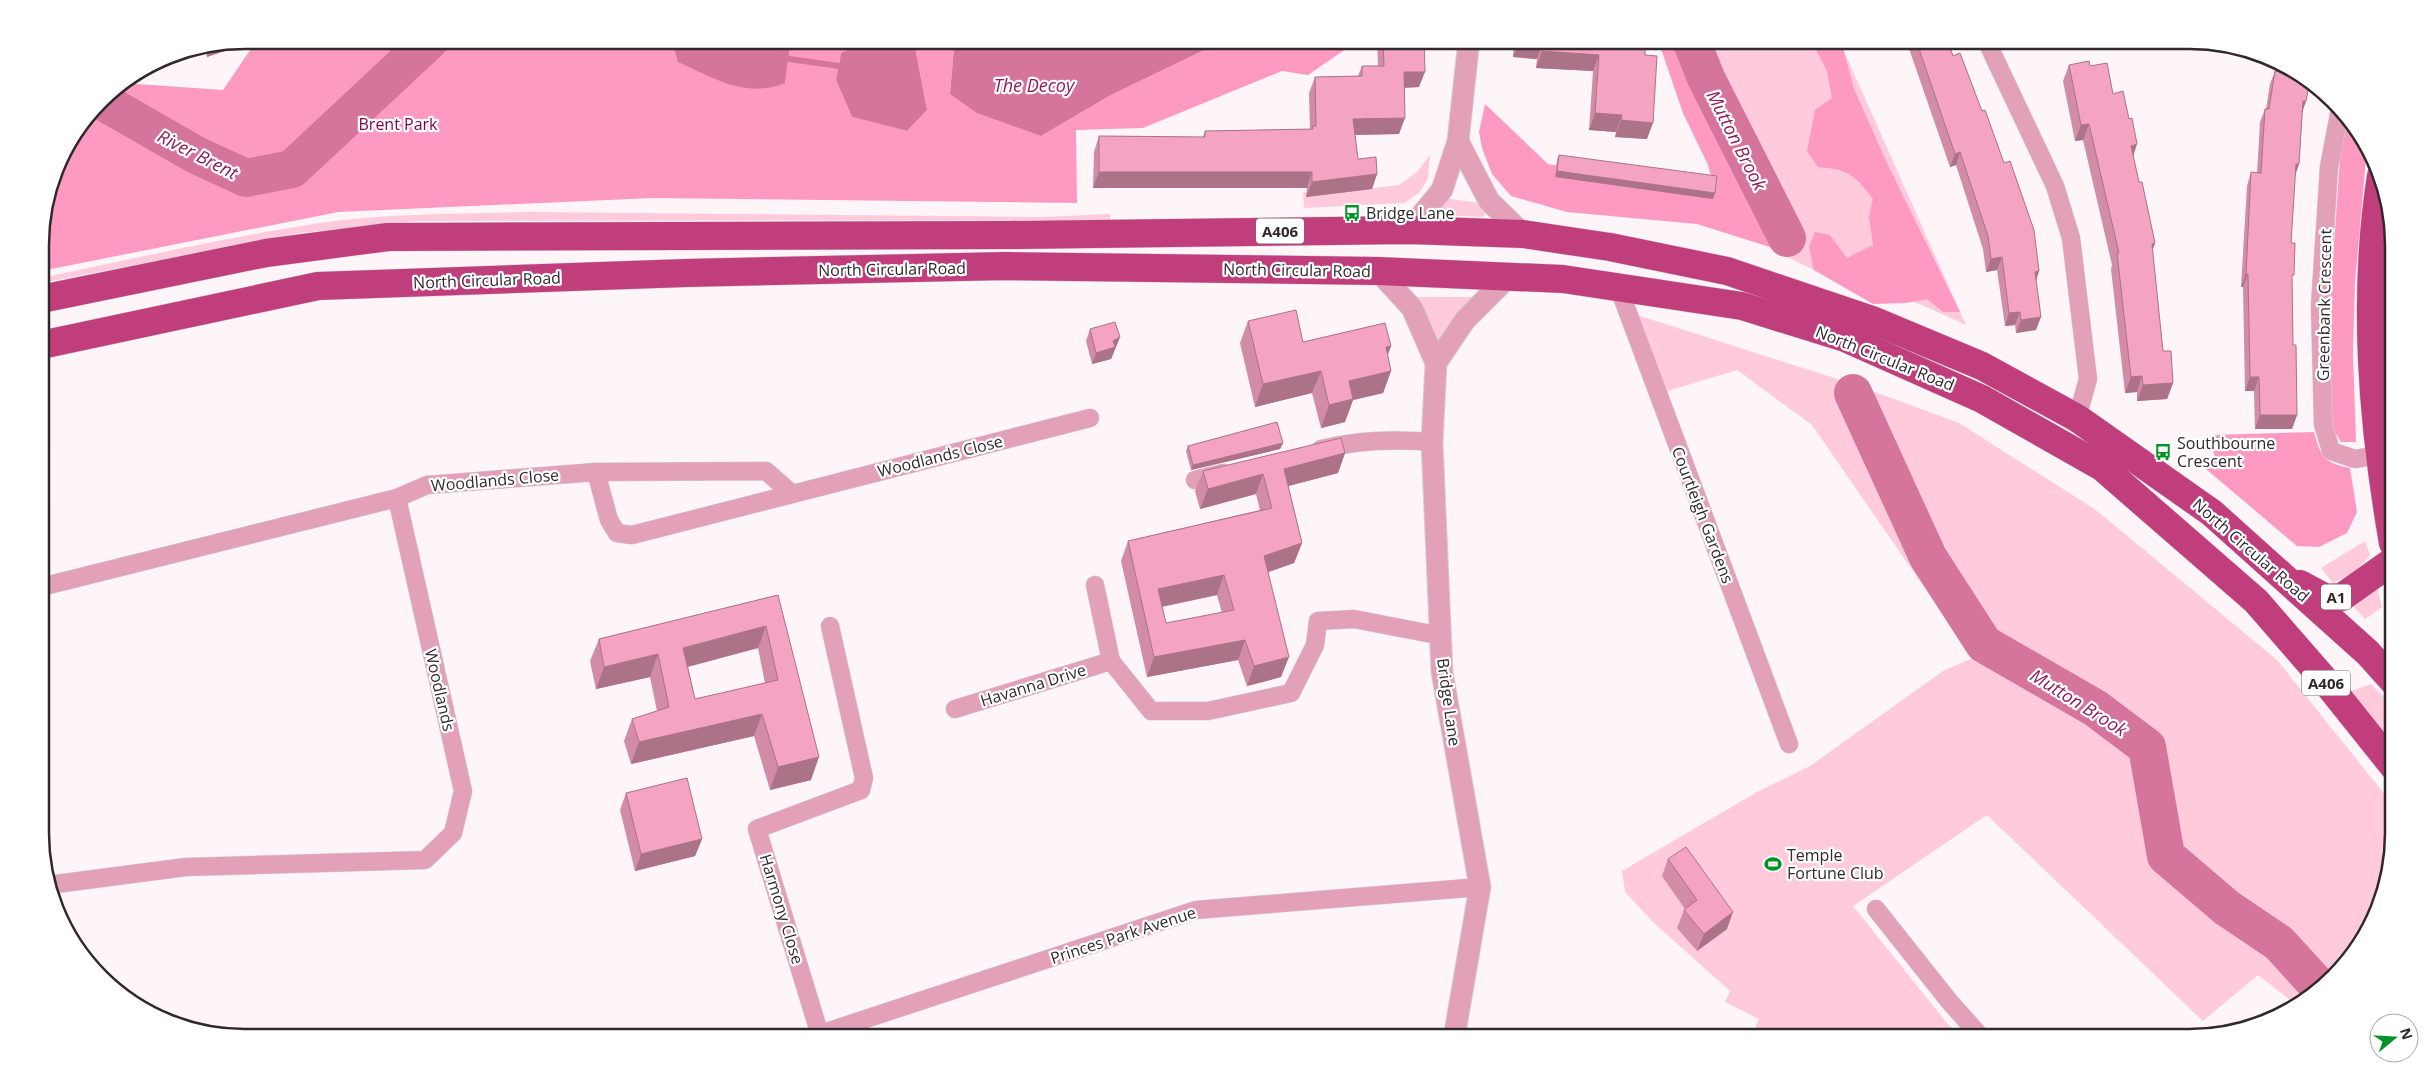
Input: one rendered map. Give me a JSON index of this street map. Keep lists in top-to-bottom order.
{
  "streets": {
    "highway": ["A406", "North Circular Road", "A1"],
    "street": [
      "Greenbank Crescent",
      "Woodlands Close",
      "Courtleigh Gardens",
      "Havanna Drive",
      "Woodlands",
      "Bridge Lane",
      "Harmony Close",
      "Princes Park Avenue"
    ]
  },
  "crossings": [
    ["North Circular Road", "Courtleigh Gardens"],
    ["North Circular Road", "A1"],
    ["North Circular Road", "Bridge Lane"],
    ["Woodlands Close", "Woodlands"],
    ["Bridge Lane", "Princes Park Avenue"]
  ],
  "water": ["The Decoy", "Mutton Brook", "River Brent"],
  "parks": ["Brent Park"],
  "places": {
    "bus stop": ["Bridge Lane", "Southbourne Crescent"],
    "sports": ["Temple Fortune Club"]
  },
  "north": "right"
}
